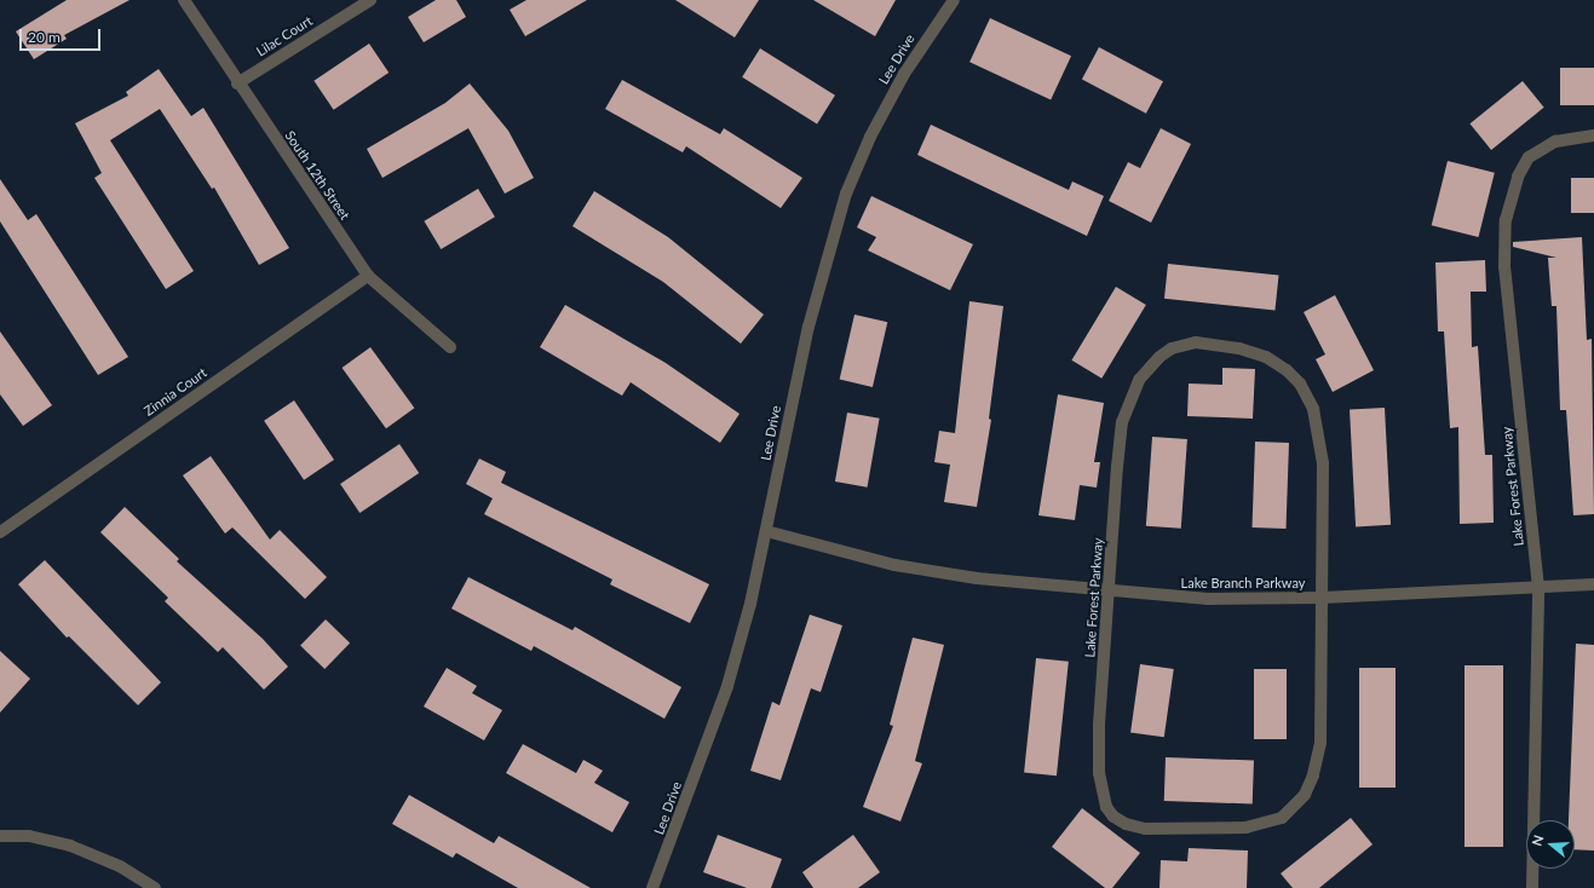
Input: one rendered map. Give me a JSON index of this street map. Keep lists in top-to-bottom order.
{
  "streets": {
    "street": [
      "Lilac Court",
      "Lee Drive",
      "South 12th Street",
      "Zinnia Court",
      "Lake Forest Parkway",
      "Lake Branch Parkway"
    ]
  },
  "crossings": [
    ["Lilac Court", "South 12th Street"],
    ["Lee Drive", "Lake Branch Parkway"],
    ["South 12th Street", "Zinnia Court"],
    ["Lake Forest Parkway", "Lake Branch Parkway"]
  ],
  "scale_bar": "20 m",
  "north": "left"
}
